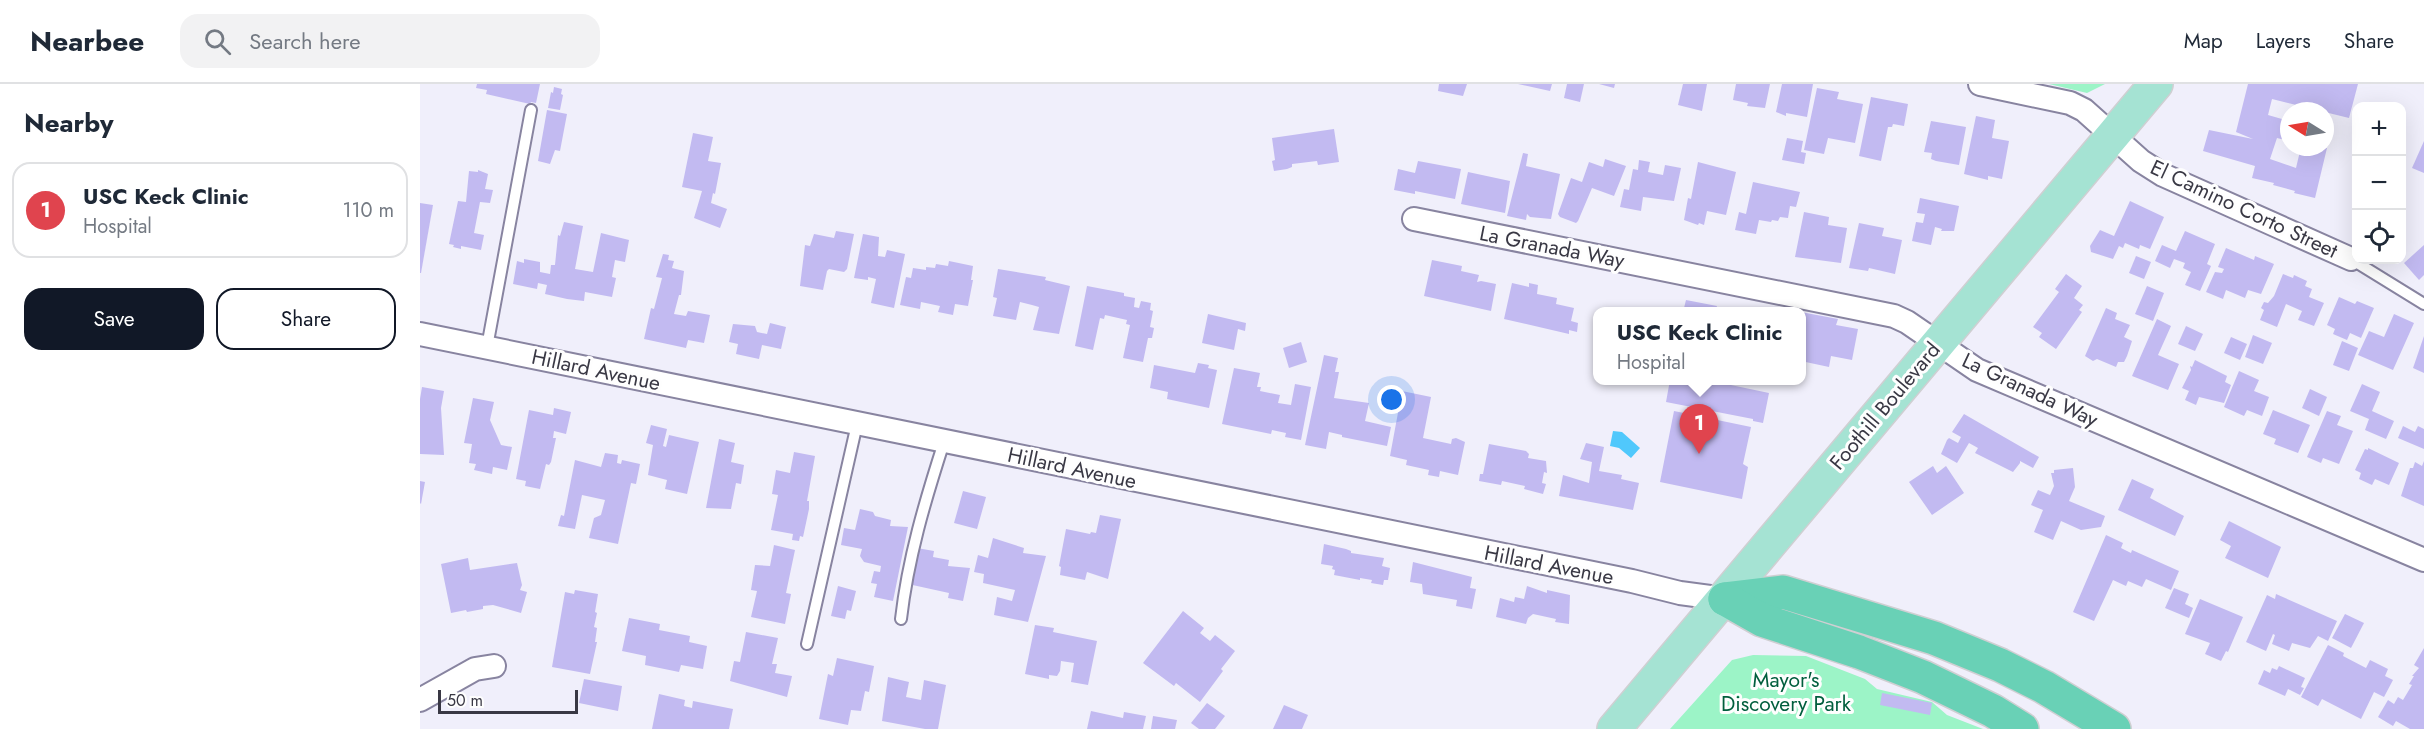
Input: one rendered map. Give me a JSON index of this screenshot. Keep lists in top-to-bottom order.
{
  "streets": {
    "highway": ["Hillard Avenue"],
    "main road": ["Foothill Boulevard"],
    "street": ["El Camino Corto Street", "La Granada Way"]
  },
  "crossings": [
    ["El Camino Corto Street", "Foothill Boulevard"],
    ["La Granada Way", "Foothill Boulevard"],
    ["Hillard Avenue", "Foothill Boulevard"]
  ],
  "parks": ["Mayor's Discovery Park"],
  "scale_bar": "50 m",
  "north": "left",
  "page": {
    "header": "Nearbee",
    "search": "Search here",
    "nav": ["Map", "Layers", "Share"],
    "heading": "Nearby",
    "map_buttons": ["+", "−"],
    "list": [
      {
        "mark": "1",
        "name": "USC Keck Clinic",
        "note": "Hospital",
        "value": "110 m"
      }
    ],
    "buttons": ["Save", "Share"],
    "popup": ["USC Keck Clinic", "Hospital"],
    "pins": "1",
    "scale": "50 m"
  }
}
